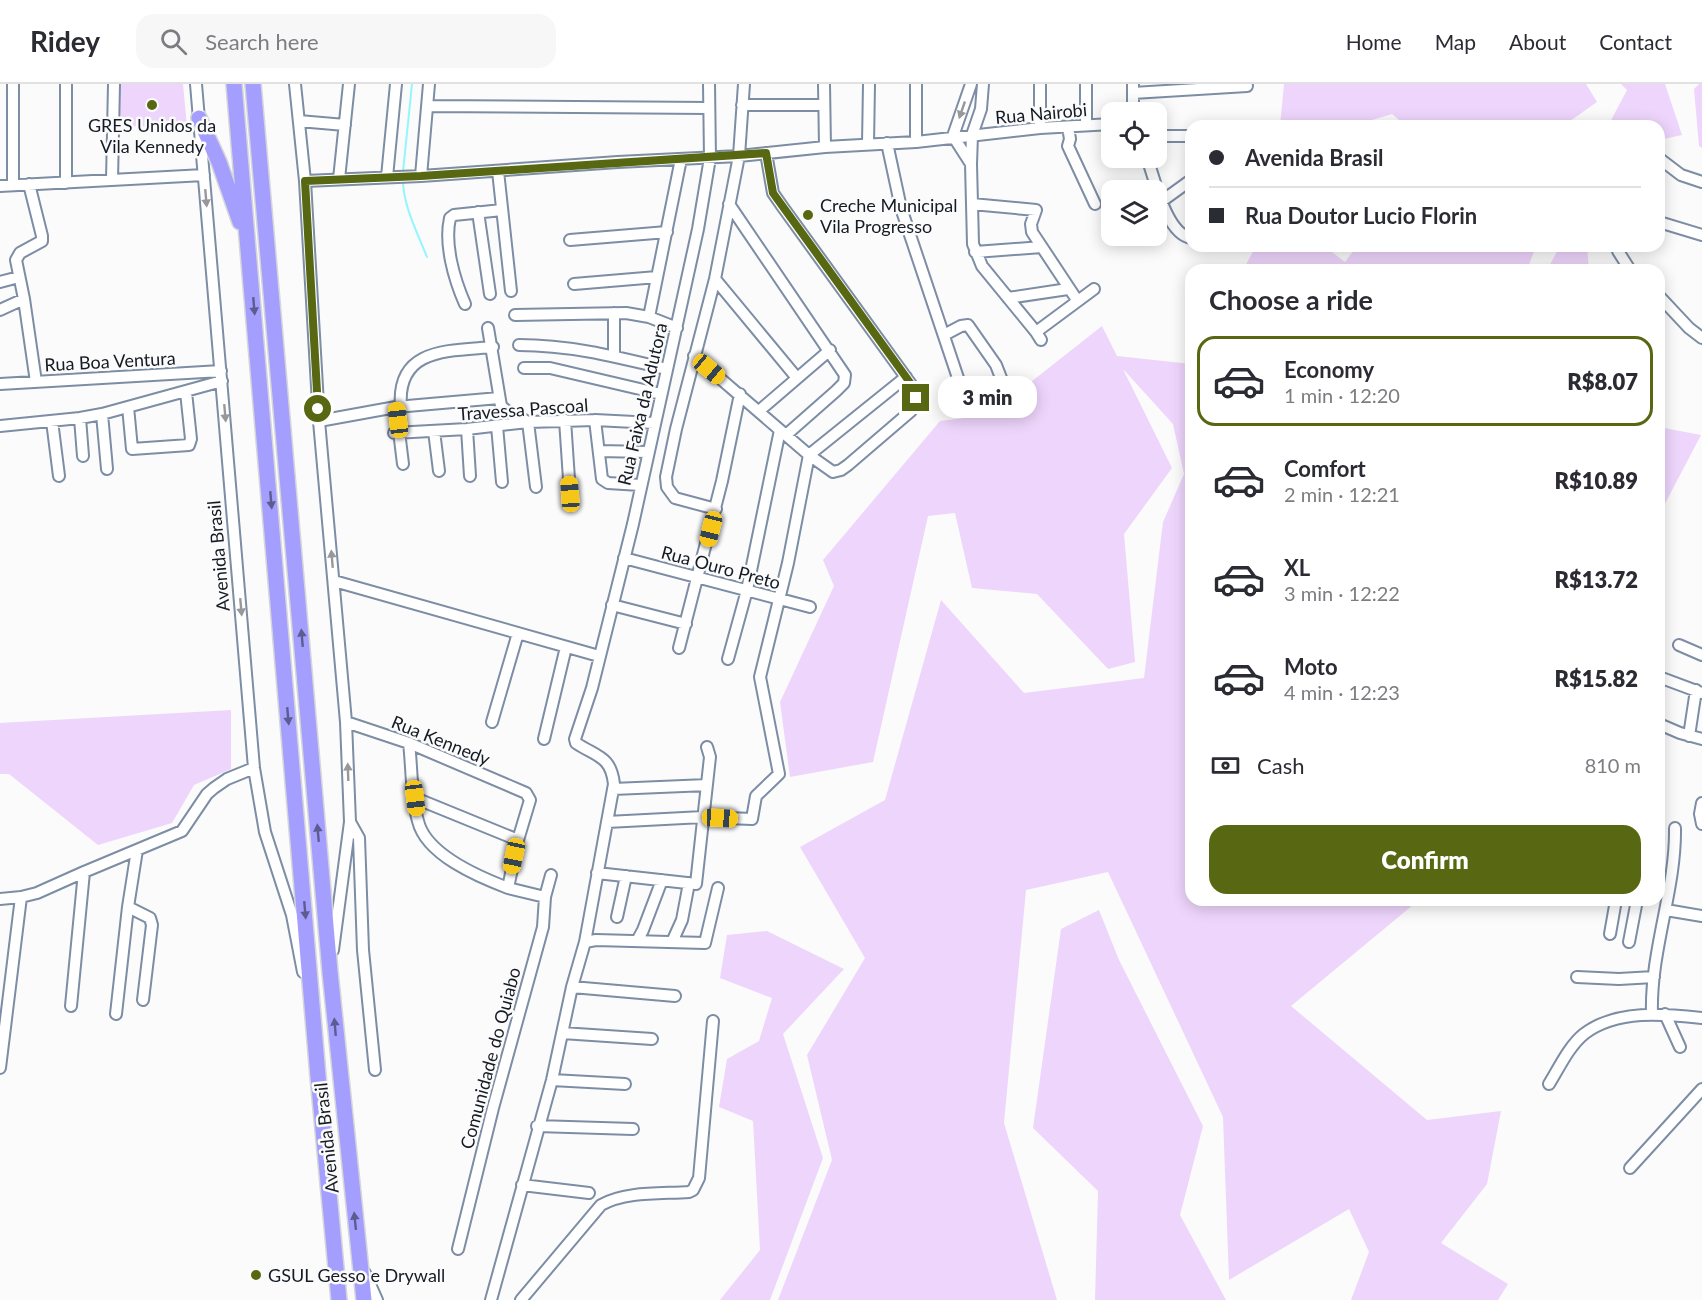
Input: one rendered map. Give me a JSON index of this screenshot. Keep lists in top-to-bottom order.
{
  "streets": {
    "highway": ["Avenida Brasil"],
    "street": [
      "Rua Nairobi",
      "Rua Boa Ventura",
      "Rua Faixa da Adutora",
      "Travessa Pascoal",
      "Rua Ouro Preto",
      "Rua Kennedy",
      "Comunidade do Quiabo"
    ]
  },
  "crossings": [
    ["Rua Nairobi", "Rua Faixa da Adutora"],
    ["Rua Nairobi", "Avenida Brasil"],
    ["Rua Boa Ventura", "Avenida Brasil"],
    ["Rua Faixa da Adutora", "Travessa Pascoal"],
    ["Rua Faixa da Adutora", "Rua Ouro Preto"],
    ["Avenida Brasil", "Rua Kennedy"]
  ],
  "places": ["GRES Unidos da Vila Kennedy", "Creche Municipal Vila Progresso", "GSUL Gesso e Drywall"],
  "page": {
    "header": "Ridey",
    "search": "Search here",
    "nav": [
      "Home",
      "Map",
      "About",
      "Contact"
    ],
    "banner": ["Avenida Brasil", "Rua Doutor Lucio Florin"],
    "heading": "Choose a ride",
    "list": [
      {
        "name": "Economy",
        "note": "1 min · 12:20",
        "value": "R$8.07"
      },
      {
        "name": "Comfort",
        "note": "2 min · 12:21",
        "value": "R$10.89"
      },
      {
        "name": "XL",
        "note": "3 min · 12:22",
        "value": "R$13.72"
      },
      {
        "name": "Moto",
        "note": "4 min · 12:23",
        "value": "R$15.82"
      }
    ],
    "bubble": "3 min",
    "pay": ["Cash", "810 m"],
    "buttons": "Confirm"
  }
}
